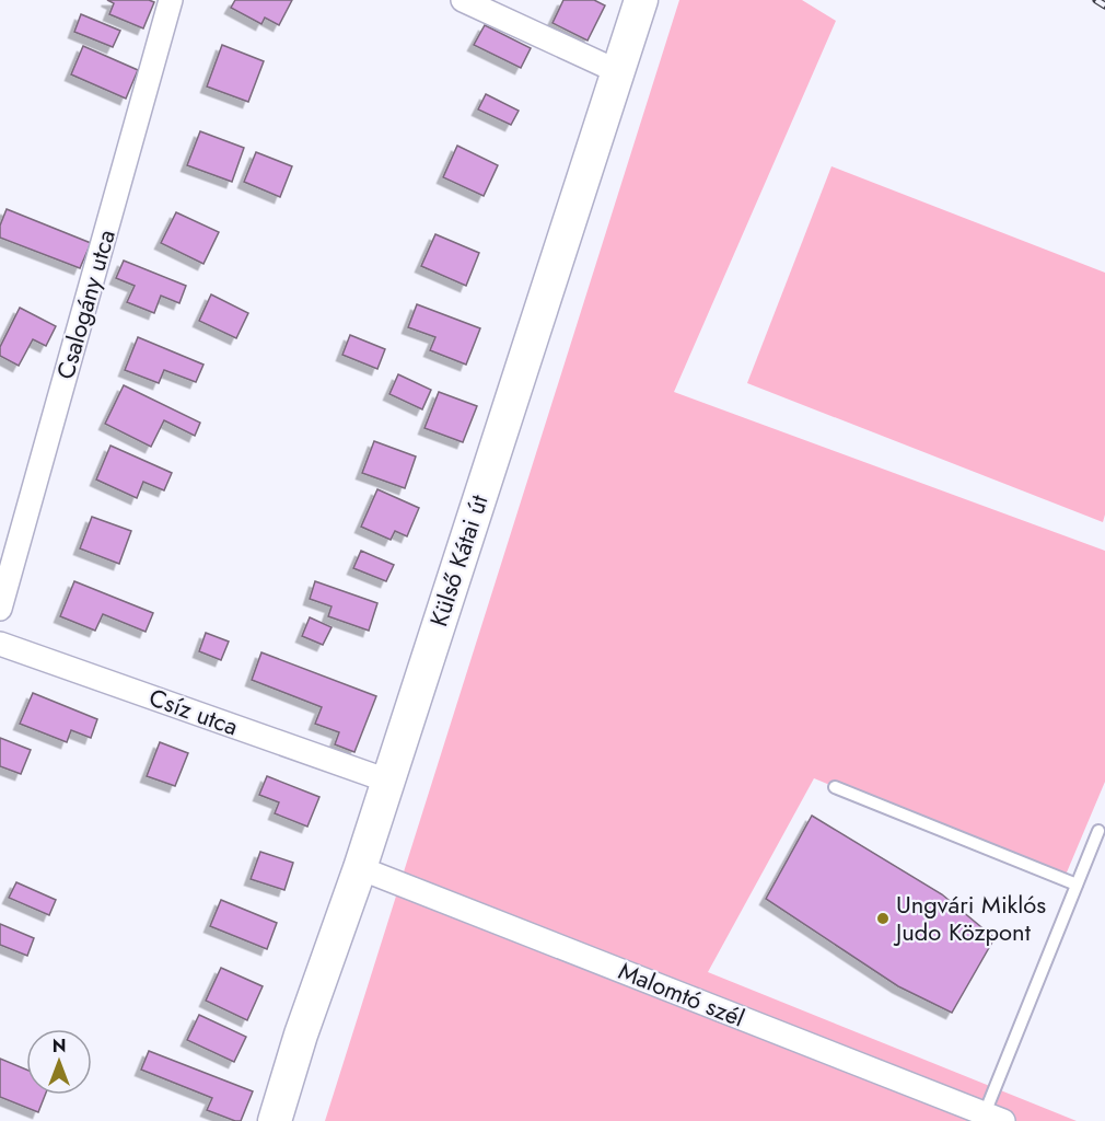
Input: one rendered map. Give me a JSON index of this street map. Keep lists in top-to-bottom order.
{
  "streets": {
    "main road": ["Külső Kátai út"],
    "street": ["Csalogány utca", "Csíz utca", "Malomtó szél"]
  },
  "crossings": [
    ["Külső Kátai út", "Csíz utca"],
    ["Külső Kátai út", "Malomtó szél"]
  ],
  "places": ["Ungvári Miklós Judo Központ"],
  "north": "top"
}
